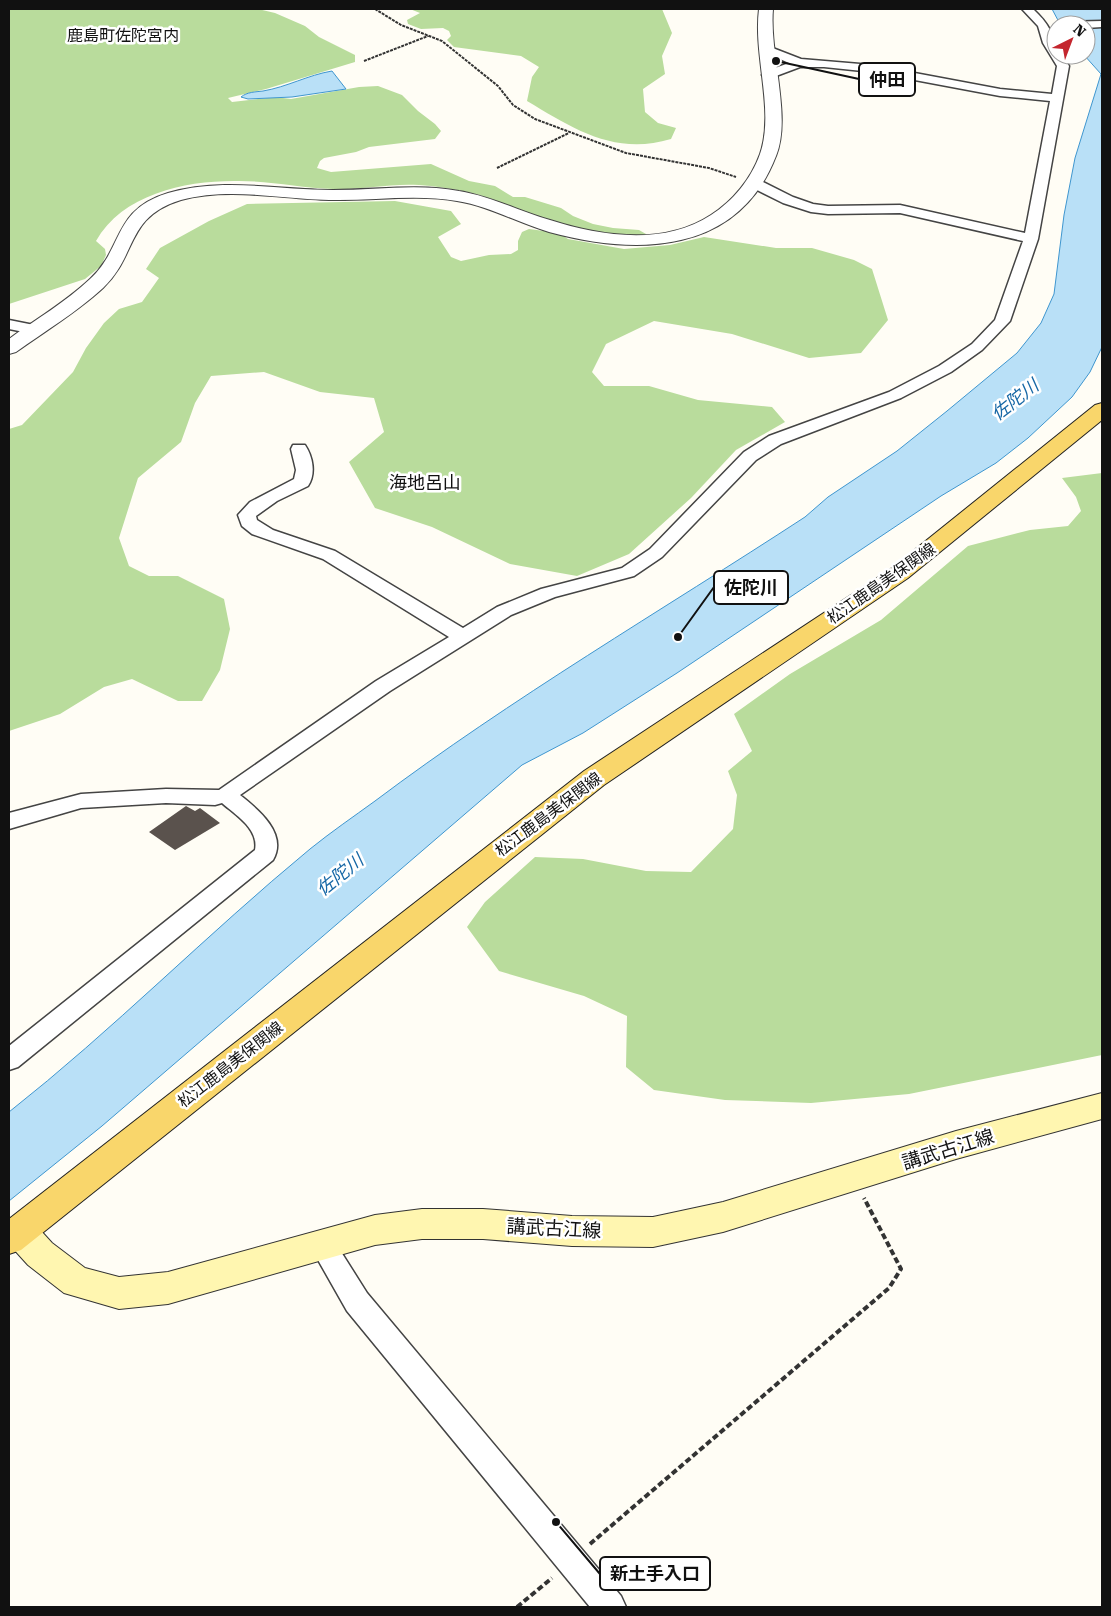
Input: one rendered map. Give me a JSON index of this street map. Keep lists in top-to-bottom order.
{
  "streets": {
    "main road": ["松江鹿島美保関線", "講武古江線"]
  },
  "crossings": [
    ["松江鹿島美保関線", "講武古江線"]
  ],
  "districts": ["鹿島町佐陀宮内", "海地呂山"],
  "water": ["佐陀川"],
  "places": ["仲田", "佐陀川", "新土手入口"],
  "north": "top right"
}
